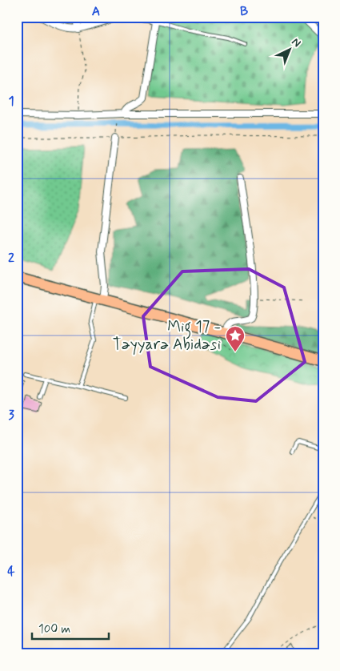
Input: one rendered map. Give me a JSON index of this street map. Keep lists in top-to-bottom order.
{
  "places": {
    "place": ["Mig 17 - Təyyarə Abidəsi"]
  },
  "scale_bar": "100 m",
  "north": "top right",
  "grid": {
    "columns": ["A", "B"],
    "rows": [
      "1",
      "2",
      "3",
      "4"
    ]
  }
}
